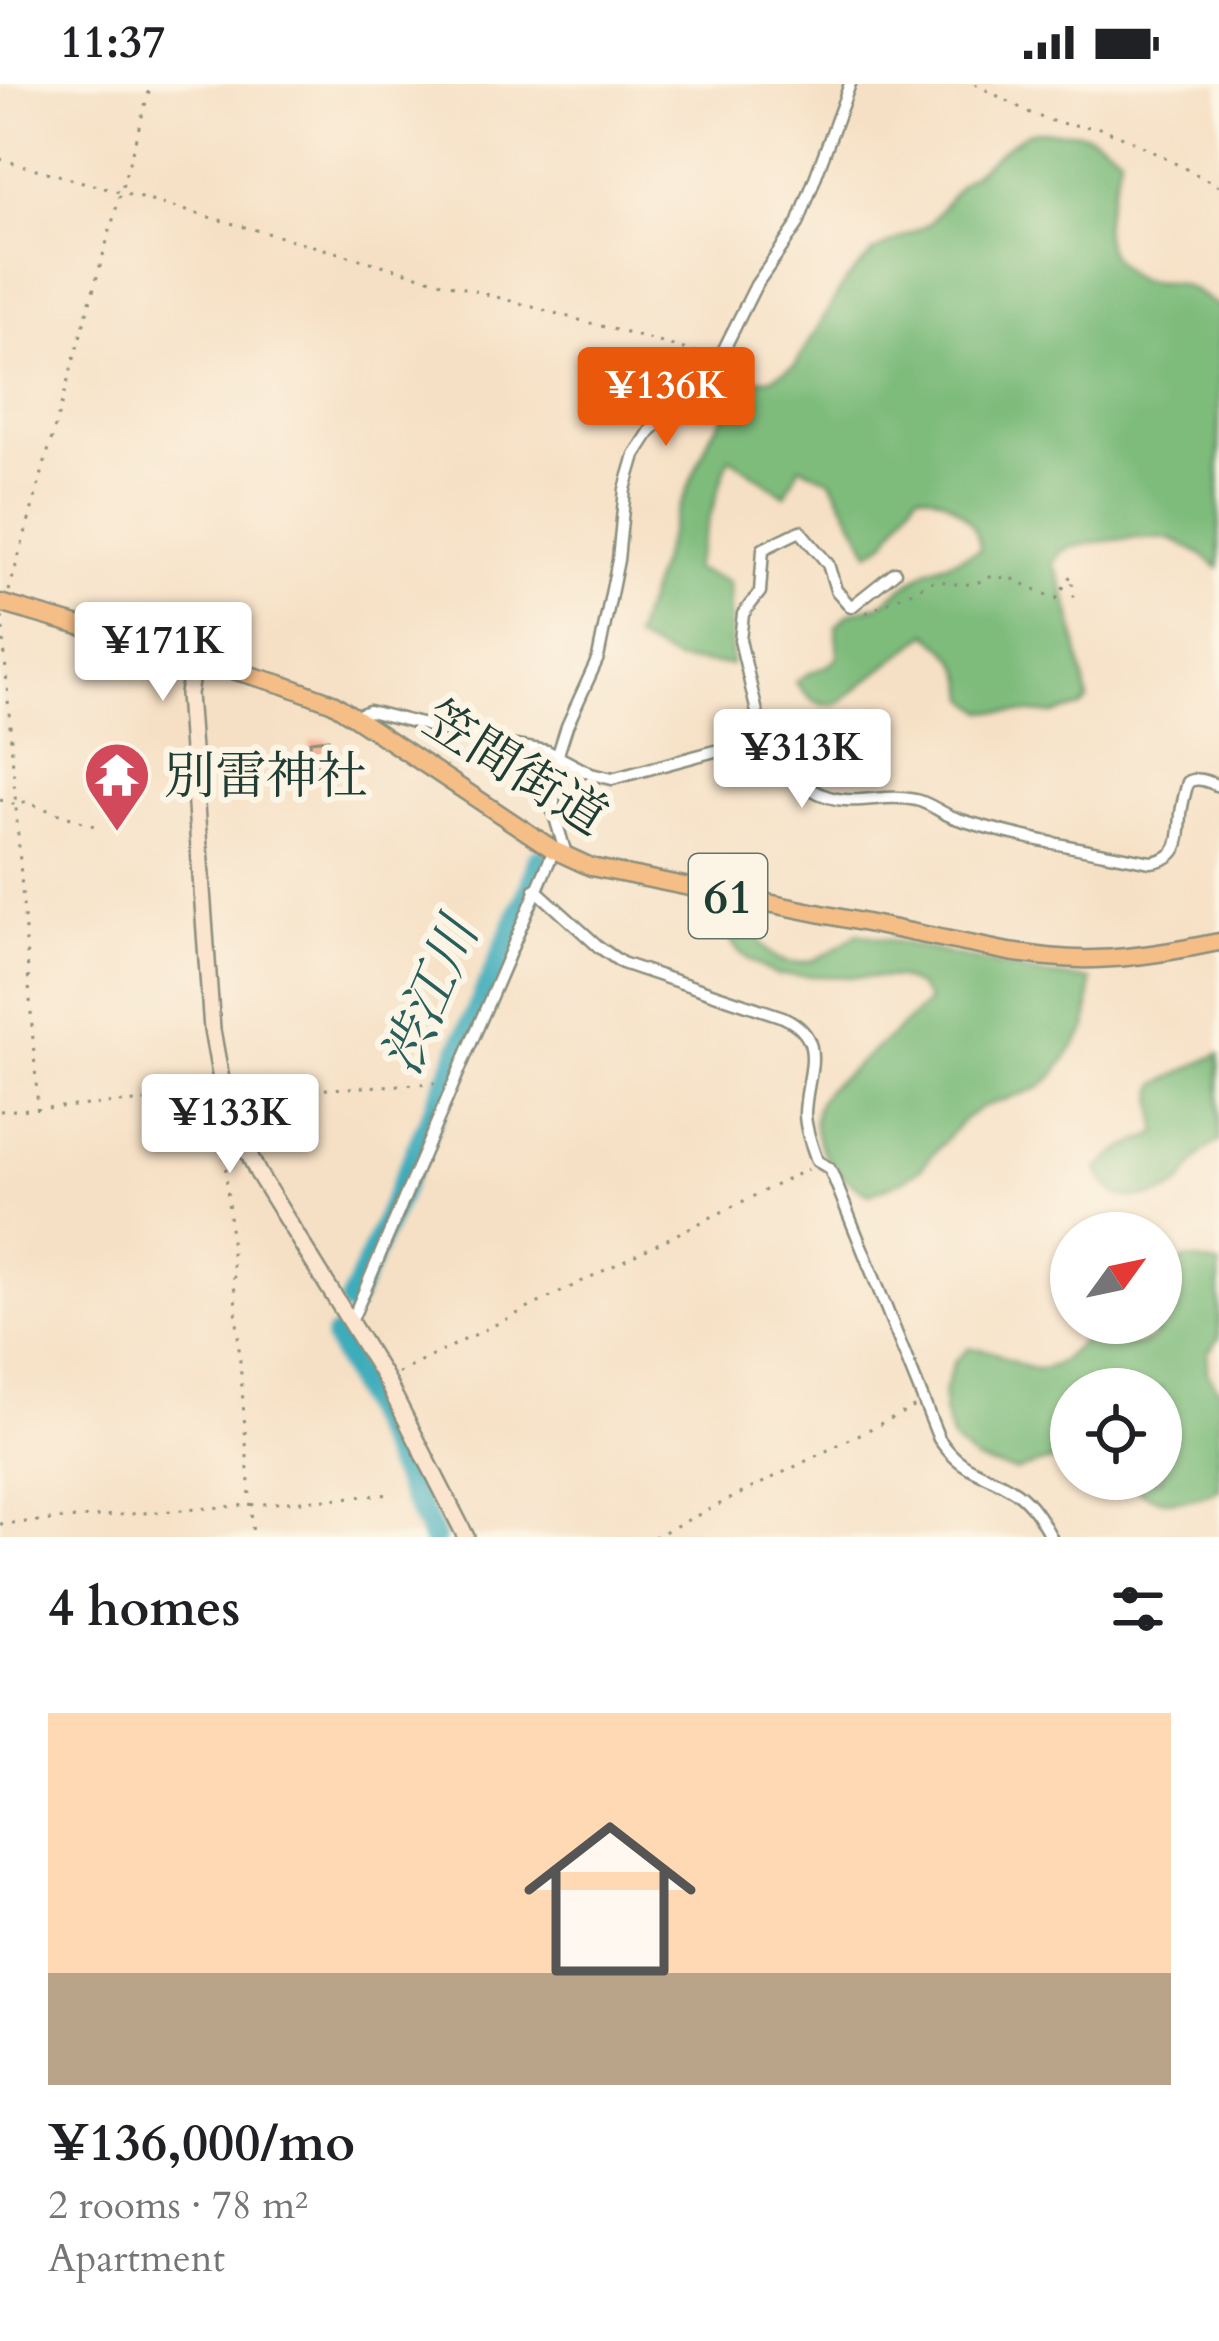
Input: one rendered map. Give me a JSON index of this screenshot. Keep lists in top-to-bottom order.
{
  "streets": {
    "main road": ["笠間街道", "61"]
  },
  "water": ["渋江川"],
  "places": {
    "temple": ["別雷神社"]
  },
  "north": "top right",
  "page": {
    "status": "11:37",
    "price": [
      "¥136K",
      "¥171K",
      "¥313K",
      "¥133K"
    ],
    "heading": "4 homes",
    "list": [
      {
        "name": "¥136,000/mo",
        "note": "2 rooms · 78 m² · Apartment"
      }
    ]
  }
}
